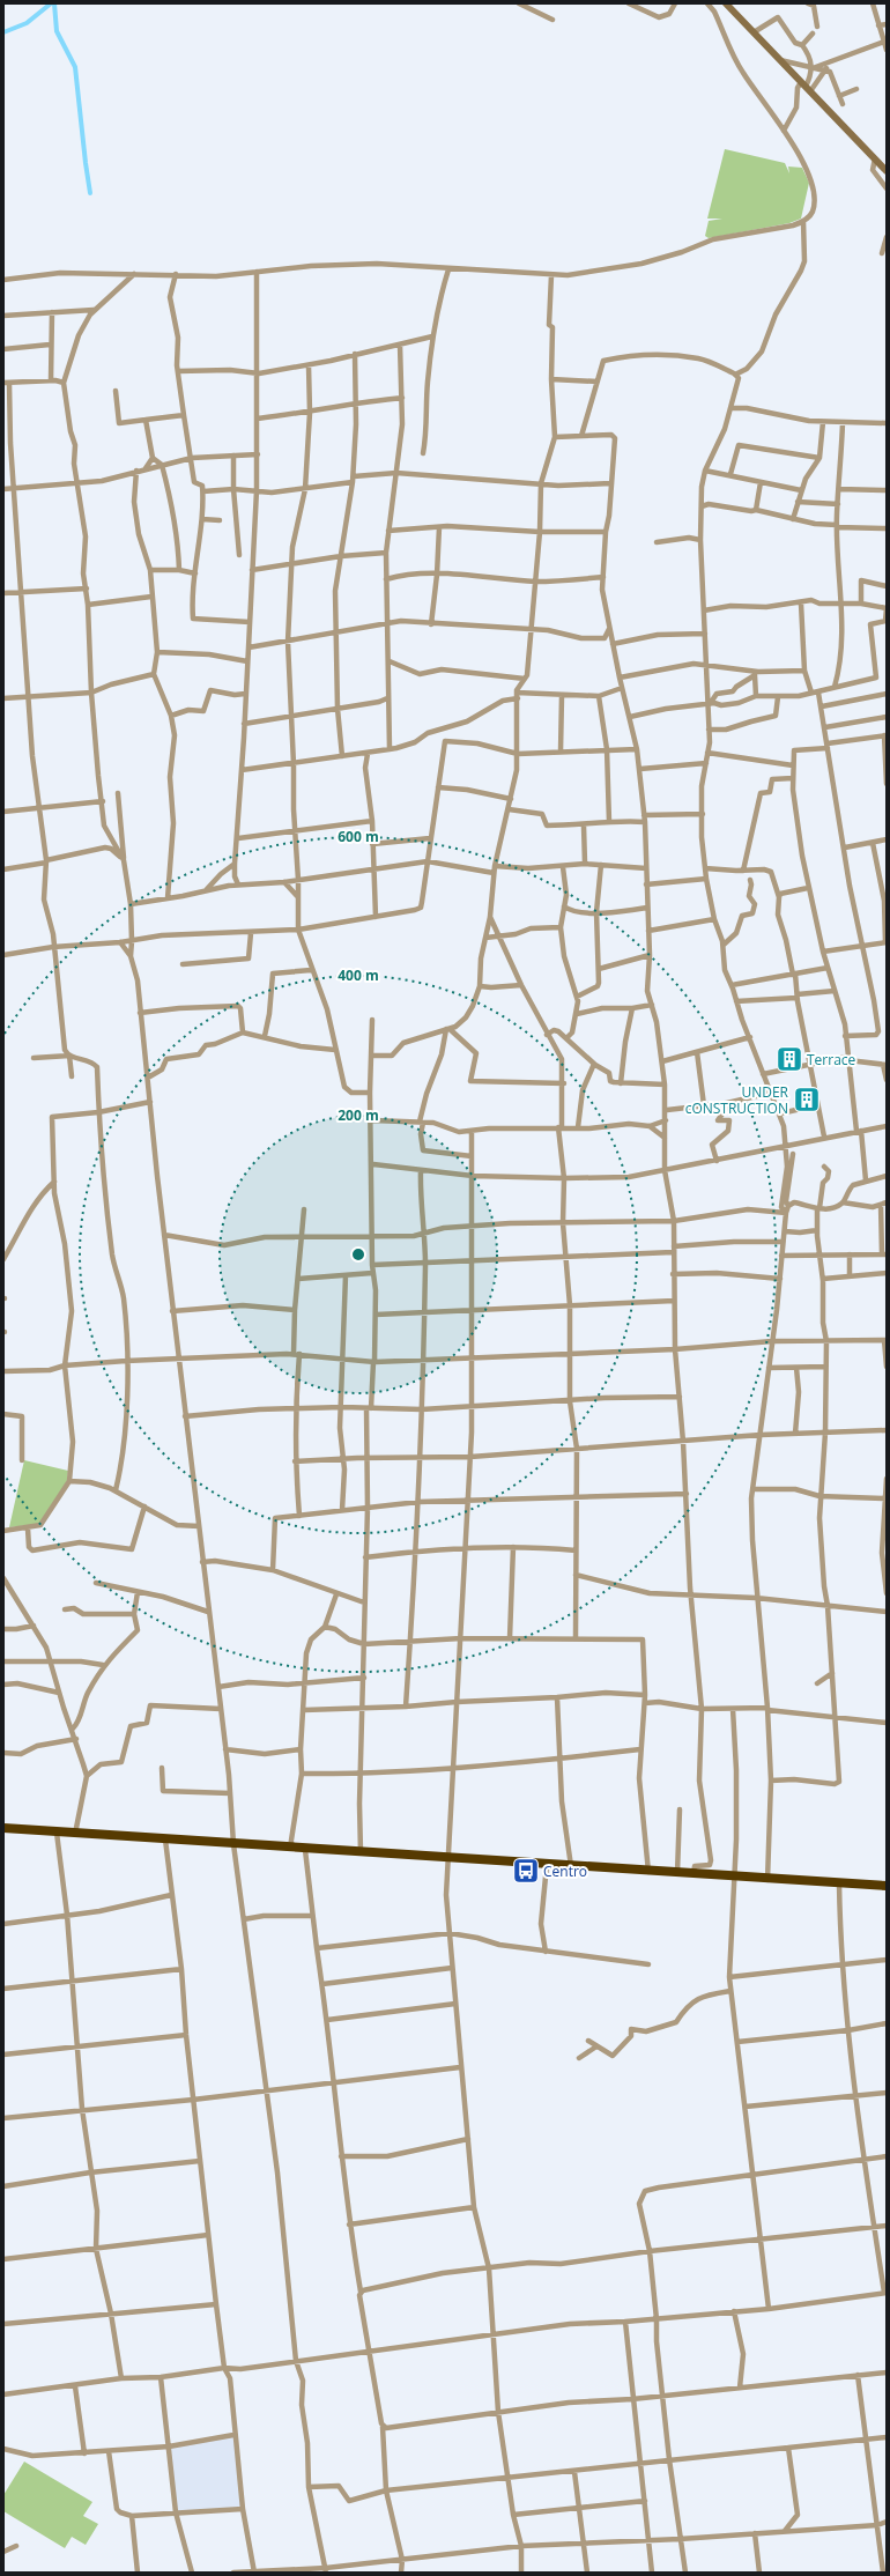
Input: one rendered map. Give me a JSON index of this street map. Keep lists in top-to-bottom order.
{
  "places": {
    "building": ["Terrace", "UNDER cONSTRUCTION"],
    "bus stop": ["Centro"]
  },
  "rings": ["600 m", "400 m", "200 m"]
}
